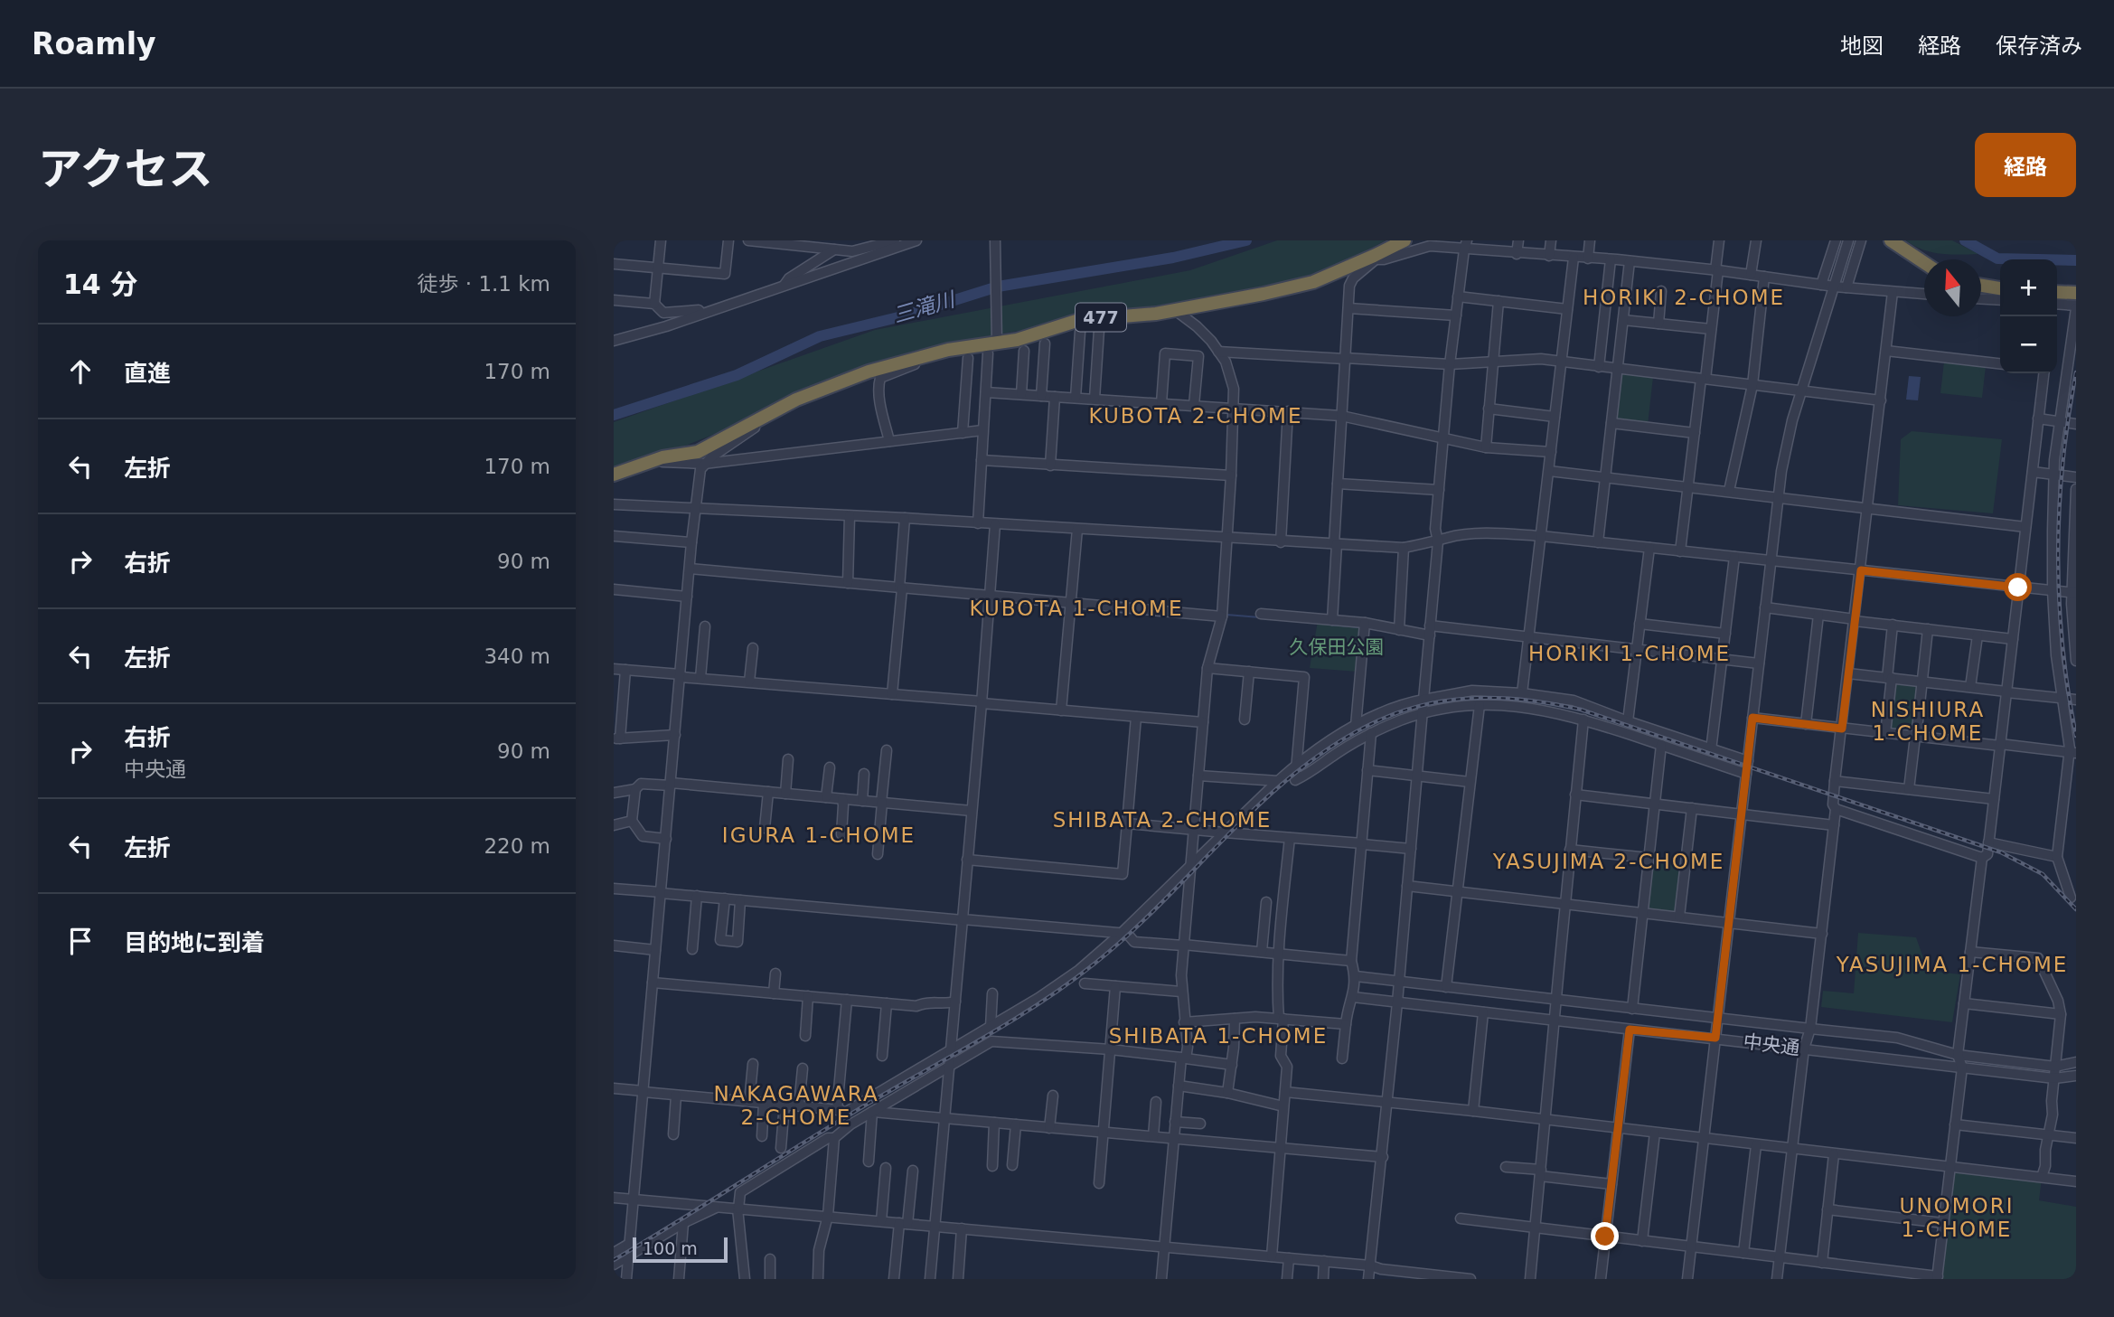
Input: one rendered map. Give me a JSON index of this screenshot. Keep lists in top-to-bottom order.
{
  "streets": {
    "highway": ["477"],
    "street": ["中央通"]
  },
  "districts": [
    "HORIKI 2-CHOME",
    "KUBOTA 2-CHOME",
    "KUBOTA 1-CHOME",
    "HORIKI 1-CHOME",
    "NISHIURA 1-CHOME",
    "SHIBATA 2-CHOME",
    "IGURA 1-CHOME",
    "YASUJIMA 2-CHOME",
    "YASUJIMA 1-CHOME",
    "SHIBATA 1-CHOME",
    "NAKAGAWARA 2-CHOME",
    "UNOMORI 1-CHOME"
  ],
  "water": ["三滝川"],
  "parks": ["久保田公園"],
  "scale_bar": "100 m",
  "north": "top",
  "page": {
    "header": "Roamly",
    "nav": ["地図", "経路", "保存済み"],
    "title": "アクセス",
    "buttons": "経路",
    "heading": ["14 分", "徒歩 · 1.1 km"],
    "map_buttons": ["+", "−"],
    "list": [
      ["直進", "170 m"],
      ["左折", "170 m"],
      ["右折", "90 m"],
      ["左折", "340 m"],
      ["右折", "中央通", "90 m"],
      ["左折", "220 m"],
      "目的地に到着"
    ],
    "scale": "100 m"
  }
}
